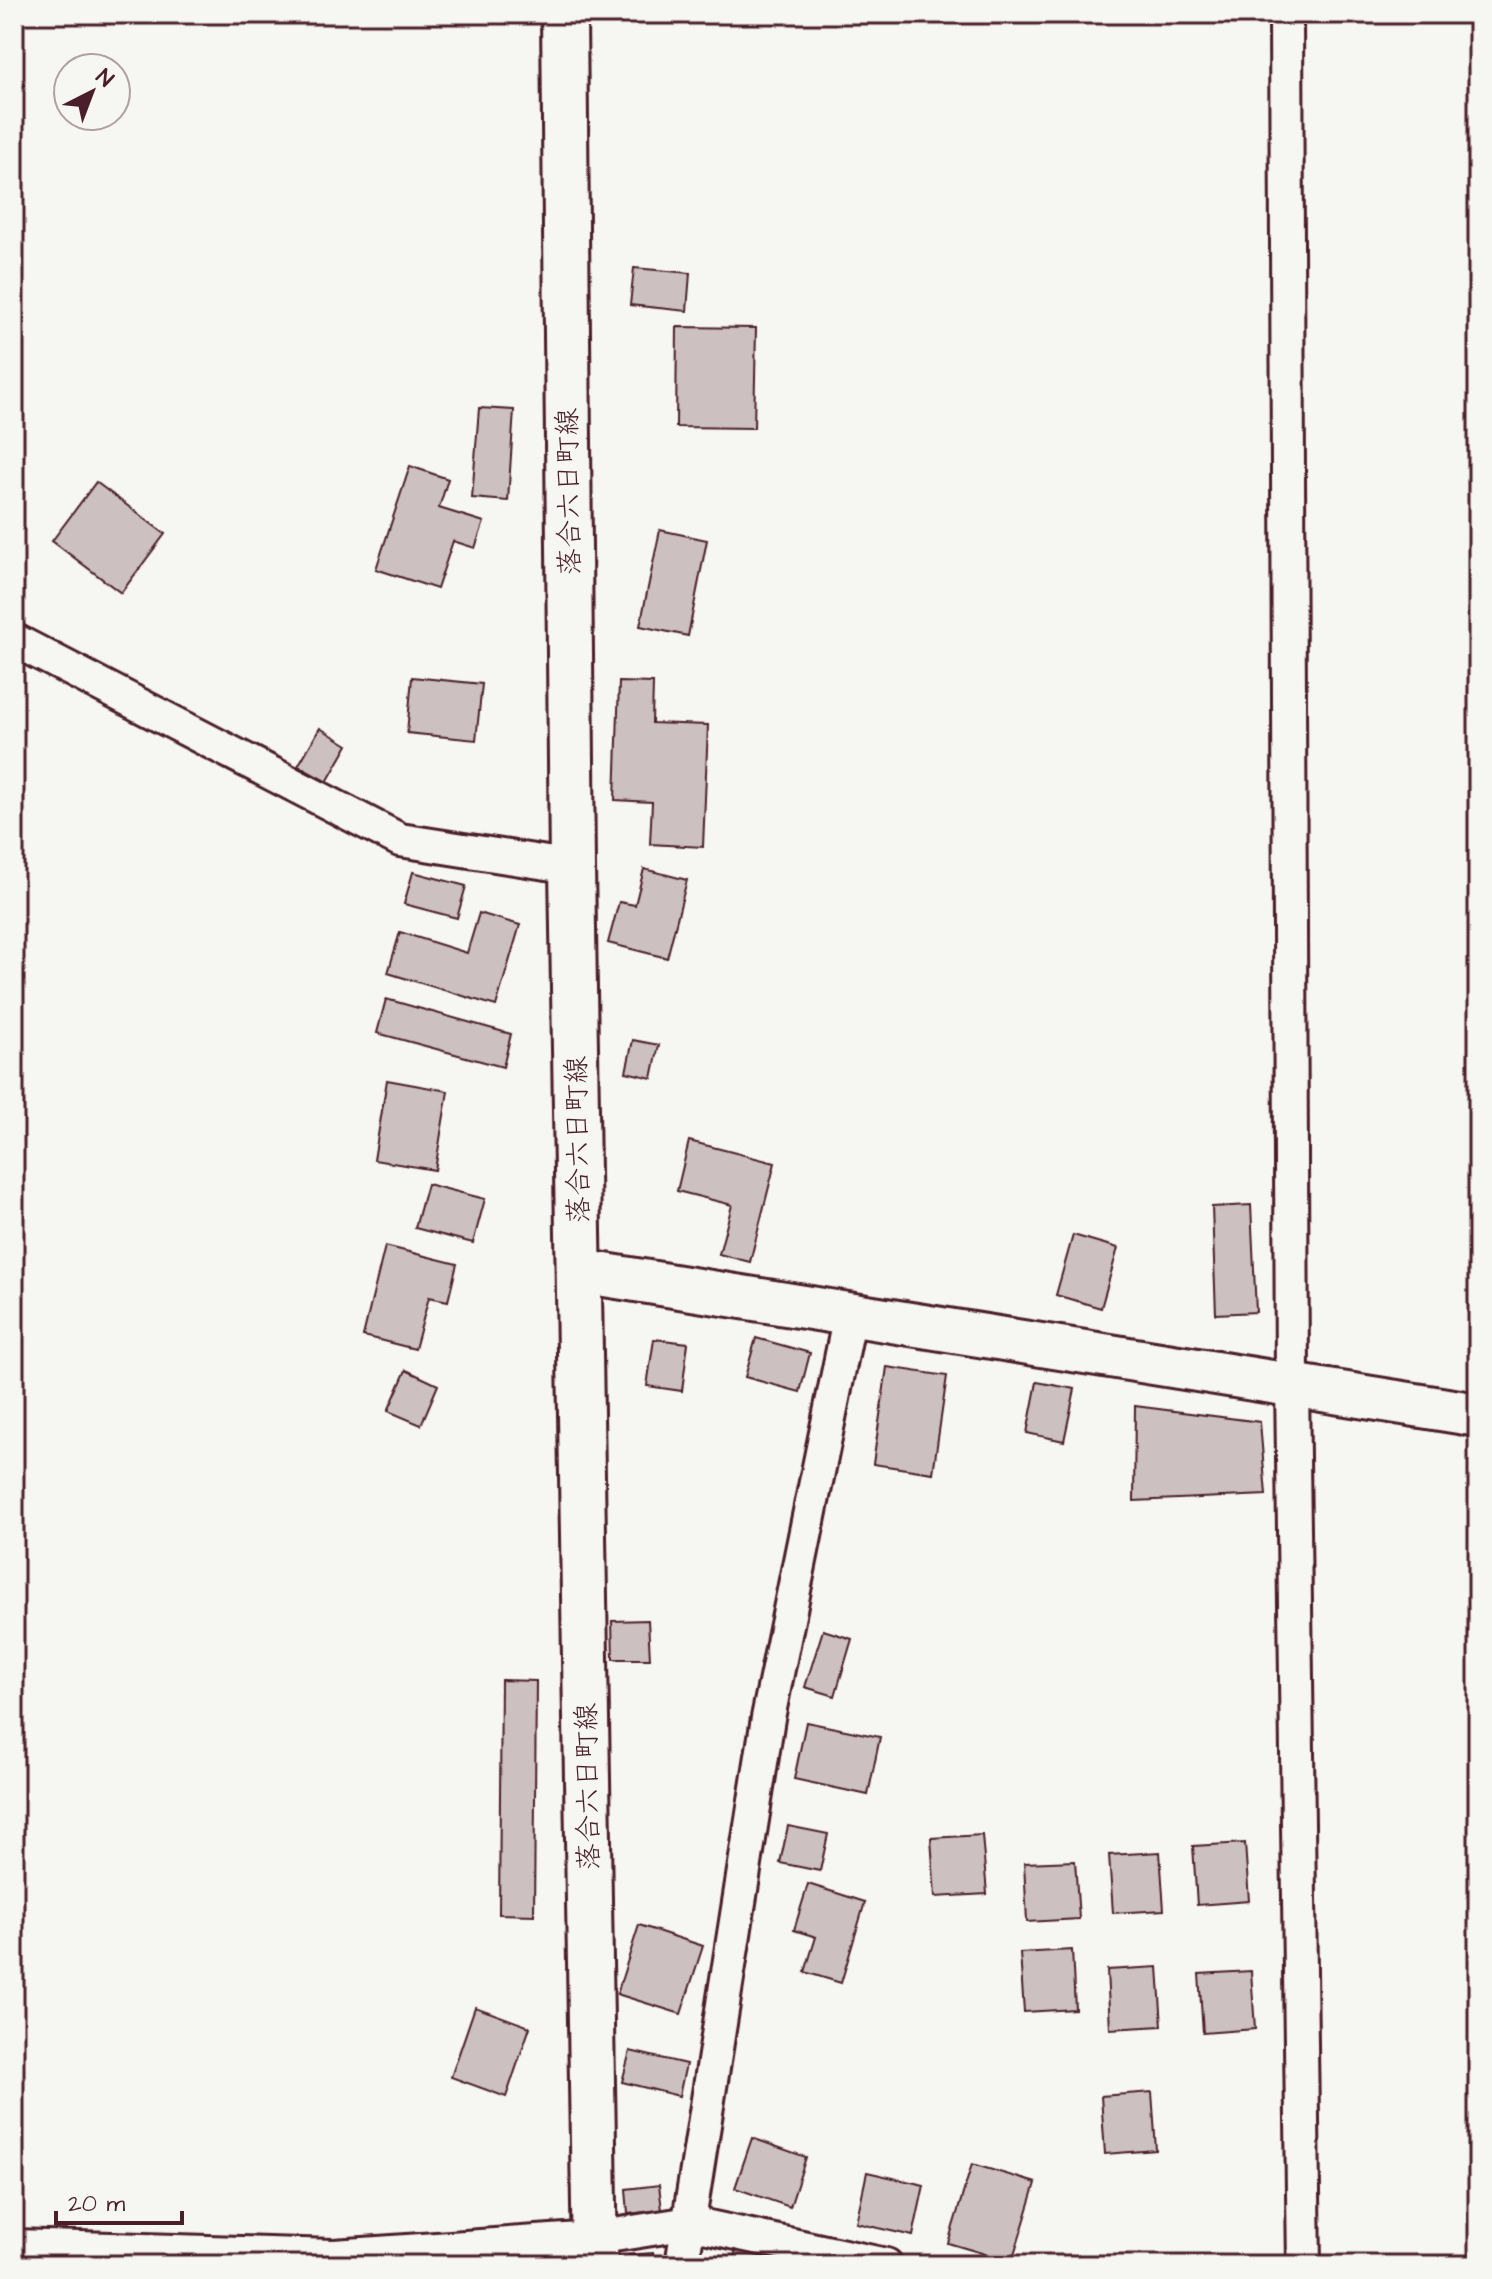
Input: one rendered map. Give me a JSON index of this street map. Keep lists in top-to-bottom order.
{
  "streets": {
    "main road": ["落合六日町線"]
  },
  "scale_bar": "20 m",
  "north": "top right"
}
